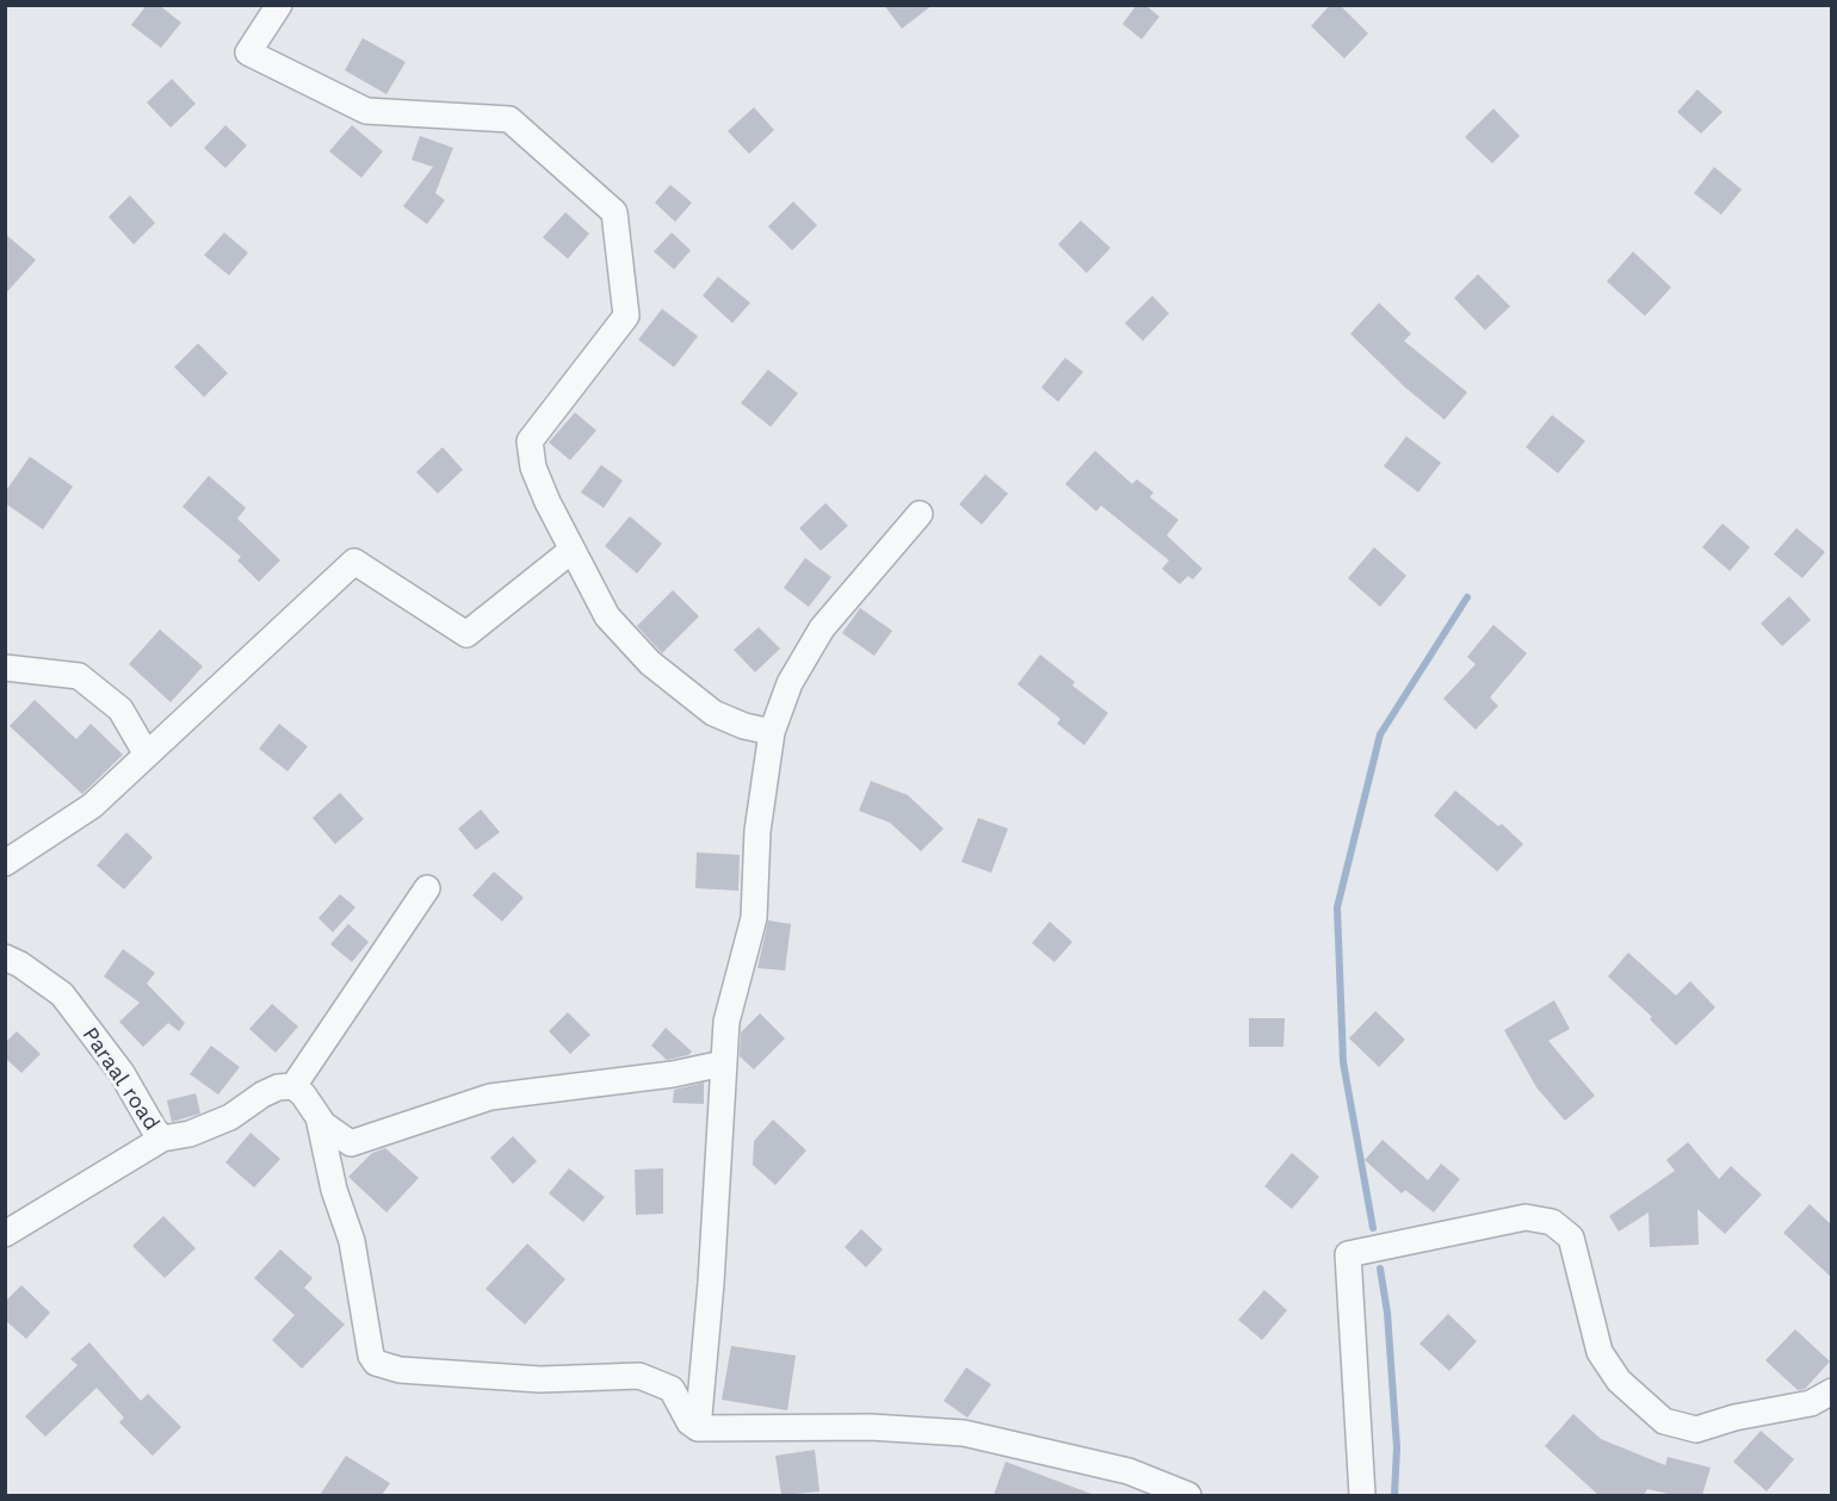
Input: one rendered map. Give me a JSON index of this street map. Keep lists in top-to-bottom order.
{
  "streets": {
    "street": ["Paraal road"]
  }
}
